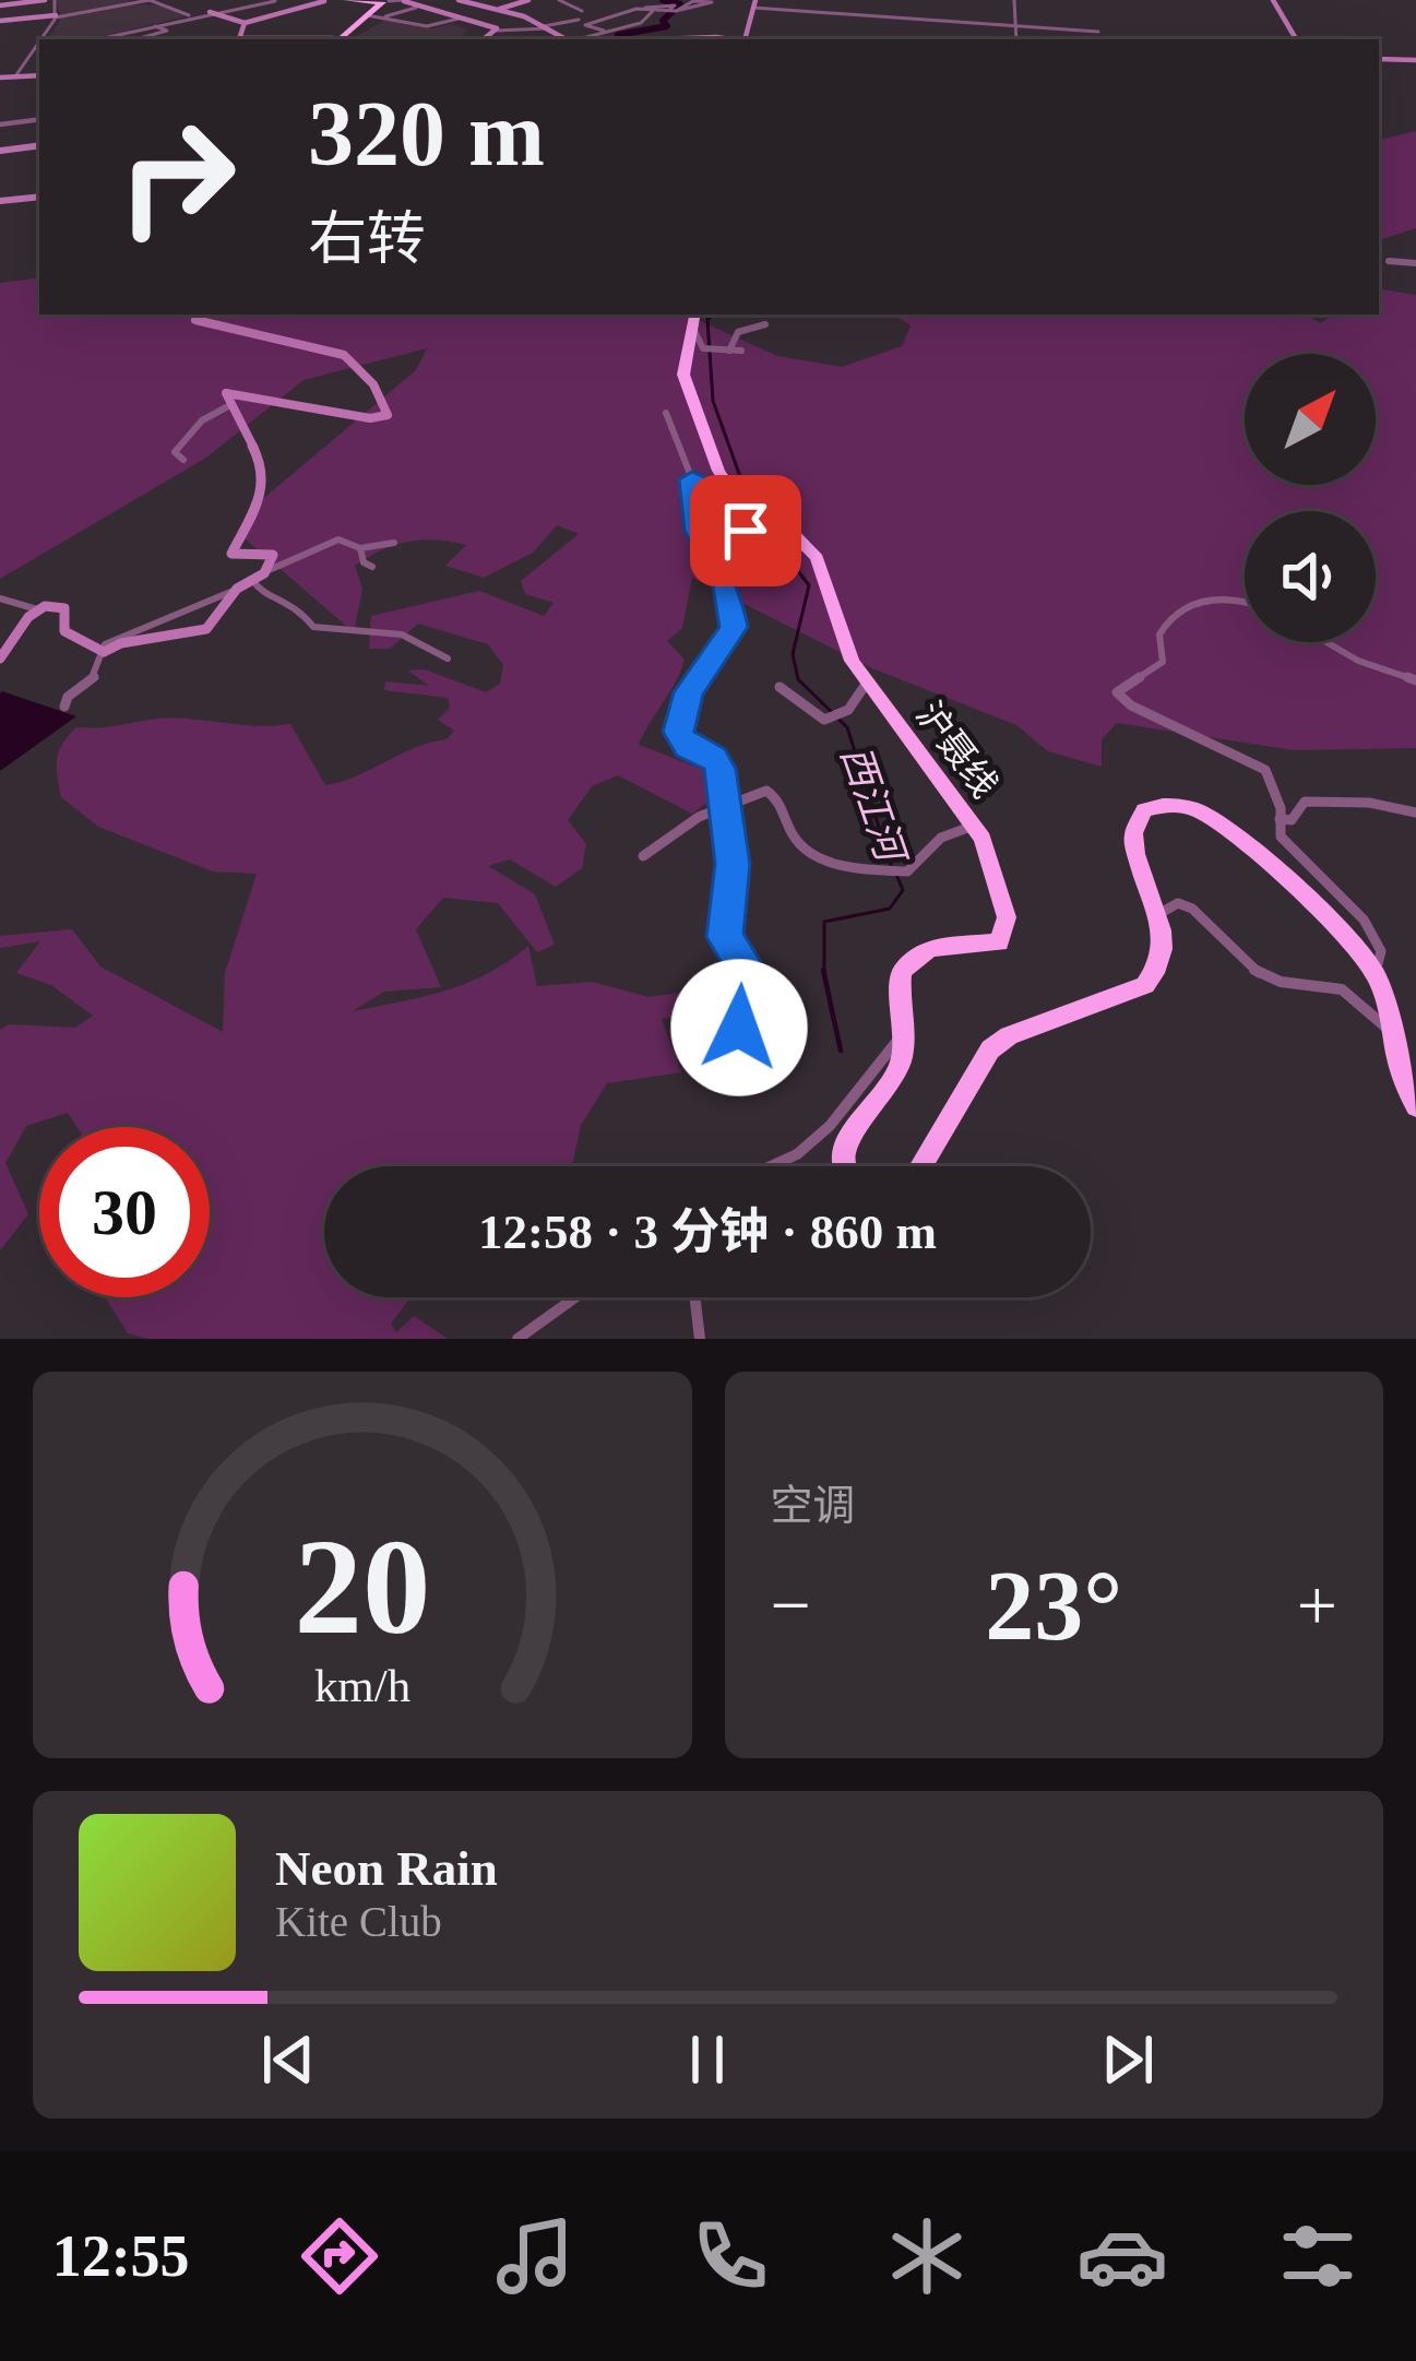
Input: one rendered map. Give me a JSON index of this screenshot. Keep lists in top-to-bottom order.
{
  "streets": {
    "highway": ["沪聂线"]
  },
  "water": ["西江河"],
  "north": "top right",
  "page": {
    "turn": ["320 m", "右转"],
    "limit": "30",
    "trip": "12:58 · 3 分钟 · 860 m",
    "tile": "空调",
    "heat": ["−", "23°", "+"],
    "song": ["Neon Rain", "Kite Club"],
    "tabs": "12:55",
    "gauge": ["20", "km/h"]
  }
}
